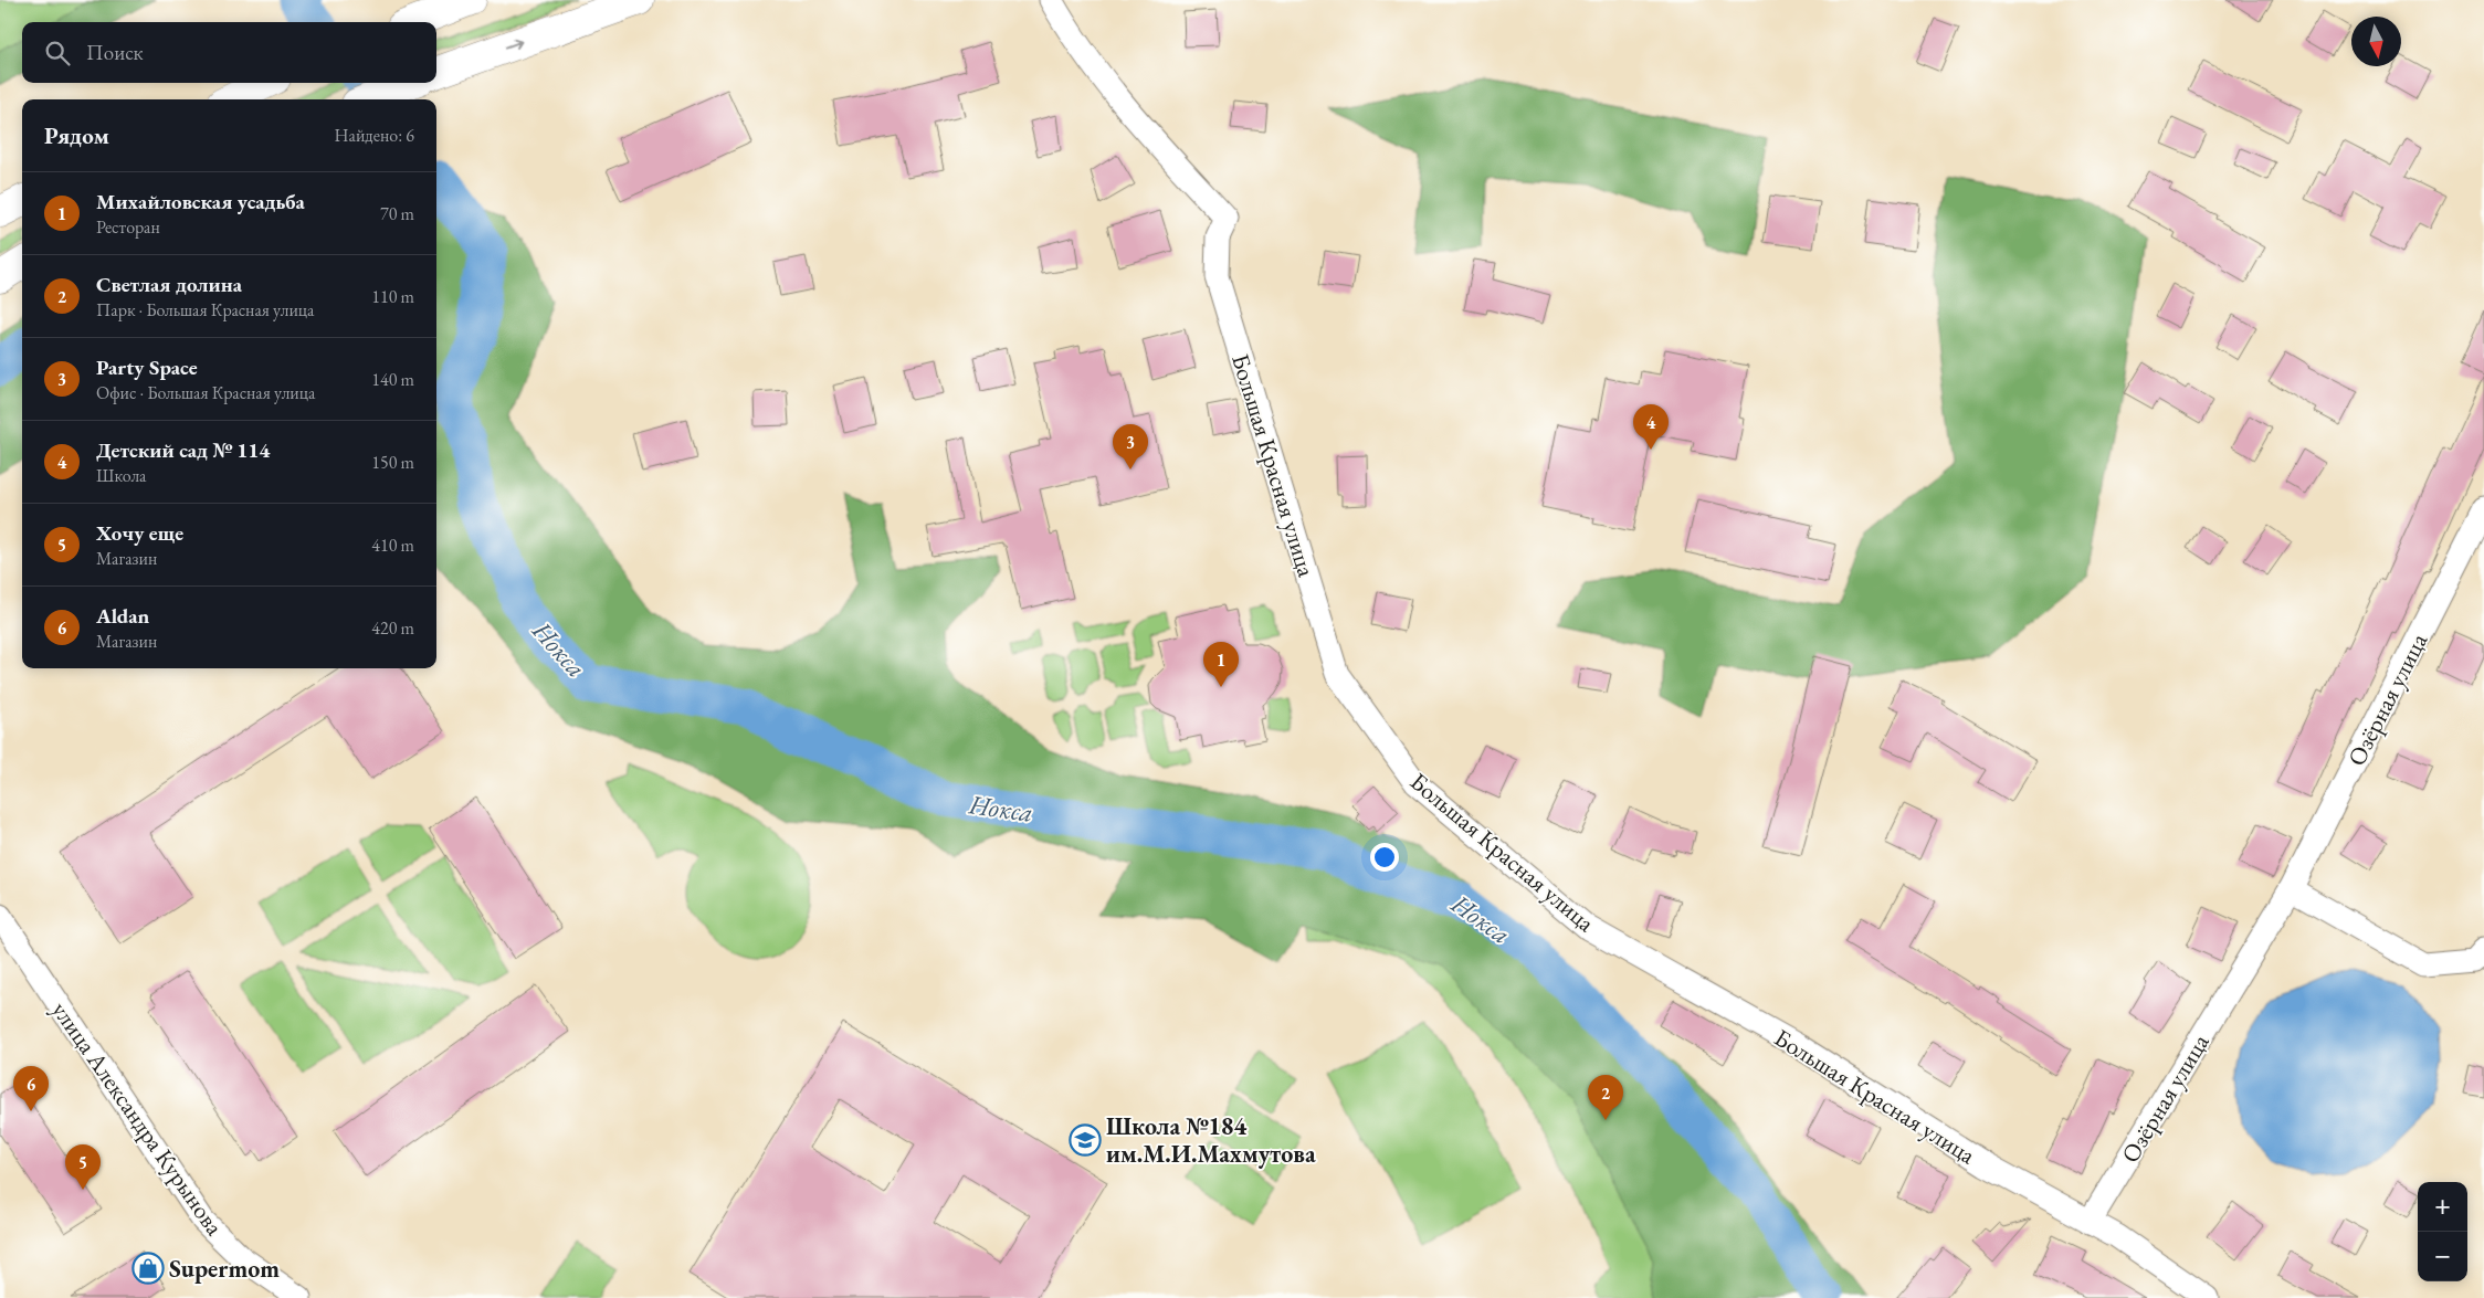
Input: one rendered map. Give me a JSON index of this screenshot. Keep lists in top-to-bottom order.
{
  "streets": {
    "street": ["Большая Красная улица", "Озёрная улица", "улица Александра Курынова"]
  },
  "crossings": [
    ["Большая Красная улица", "Озёрная улица"]
  ],
  "water": ["Нокса"],
  "places": {
    "school or university": ["Школа №184 им.М.И.Махмутова"],
    "shop": ["Supermom"]
  },
  "north": "bottom",
  "page": {
    "search": "Поиск",
    "heading": ["Рядом", "Найдено: 6"],
    "list": [
      {
        "mark": "1",
        "name": "Михайловская усадьба",
        "note": "Ресторан",
        "value": "70 m"
      },
      {
        "mark": "2",
        "name": "Светлая долина",
        "note": "Парк · Большая Красная улица",
        "value": "110 m"
      },
      {
        "mark": "3",
        "name": "Party Space",
        "note": "Офис · Большая Красная улица",
        "value": "140 m"
      },
      {
        "mark": "4",
        "name": "Детский сад № 114",
        "note": "Школа",
        "value": "150 m"
      },
      {
        "mark": "5",
        "name": "Хочу еще",
        "note": "Магазин",
        "value": "410 m"
      },
      {
        "mark": "6",
        "name": "Aldan",
        "note": "Магазин",
        "value": "420 m"
      }
    ],
    "pins": [
      "4",
      "3",
      "1",
      "6",
      "2",
      "5"
    ],
    "map_buttons": ["+", "−"]
  }
}
